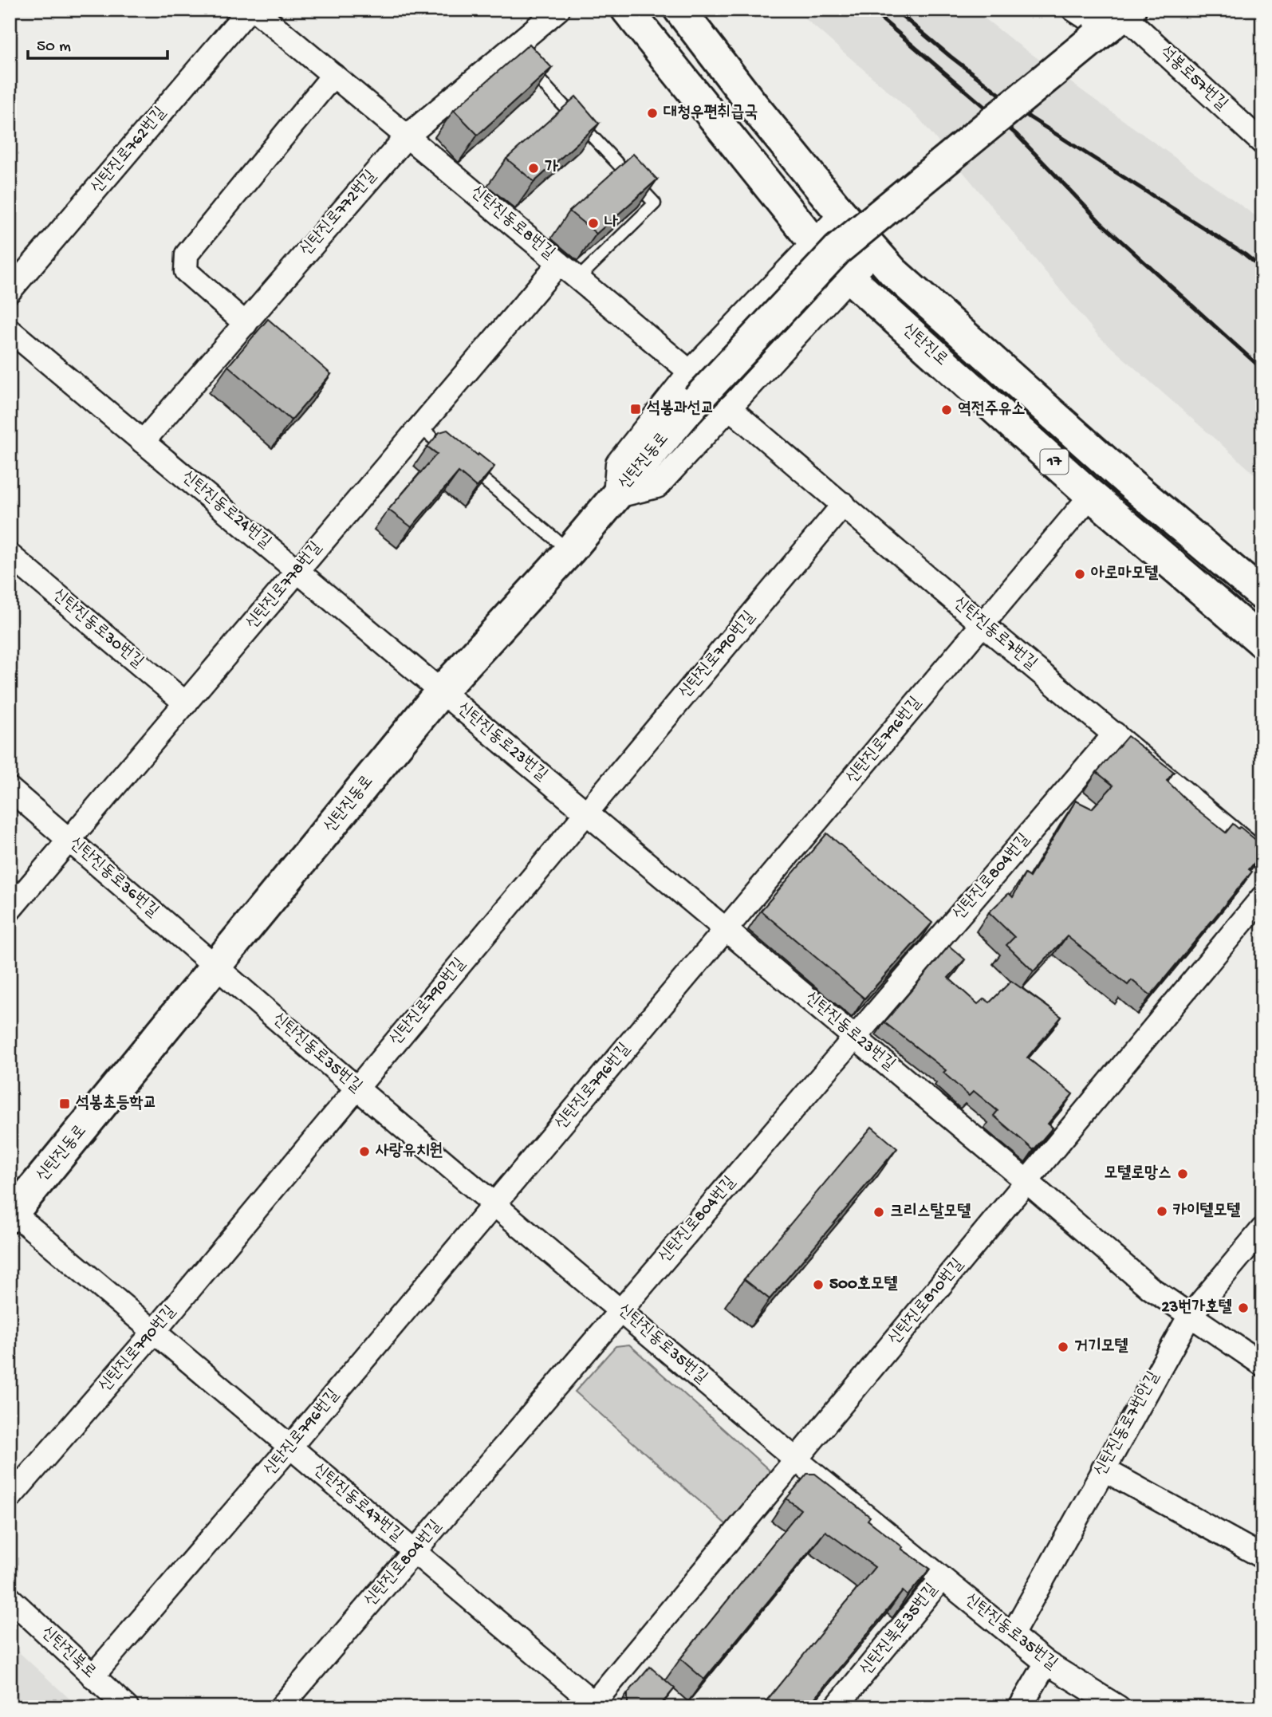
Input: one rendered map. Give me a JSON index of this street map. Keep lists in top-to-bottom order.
{
  "streets": {
    "main road": ["신탄진로", "신탄진동로", "17"],
    "street": [
      "석봉로57번길",
      "신탄진로762번길",
      "신탄진로772번길",
      "신탄진동로8번길",
      "신탄진동로24번길",
      "신탄진로778번길",
      "신탄진동로30번길",
      "신탄진동로7번길",
      "신탄진로790번길",
      "신탄진로796번길",
      "신탄진동로23번길",
      "신탄진로804번길",
      "신탄진동로36번길",
      "신탄진동로35번길",
      "신탄진로810번길",
      "신탄진동로7번안길",
      "신탄진동로47번길",
      "신탄진북로35번길",
      "신탄진북로"
    ]
  },
  "crossings": [
    ["석봉로57번길", "신탄진동로"],
    ["신탄진로772번길", "신탄진동로8번길"],
    ["신탄진로772번길", "신탄진동로24번길"],
    ["신탄진동로8번길", "신탄진동로"],
    ["신탄진동로8번길", "신탄진로778번길"],
    ["신탄진로", "신탄진로796번길"],
    ["신탄진동로", "신탄진동로24번길"],
    ["신탄진동로", "신탄진동로23번길"],
    ["신탄진동로", "신탄진동로36번길"],
    ["신탄진동로", "신탄진동로35번길"],
    ["신탄진동로", "신탄진동로47번길"],
    ["신탄진동로24번길", "신탄진로778번길"],
    ["신탄진동로24번길", "신탄진동로23번길"],
    ["신탄진로778번길", "신탄진동로30번길"],
    ["신탄진로778번길", "신탄진동로36번길"],
    ["신탄진동로7번길", "신탄진로790번길"],
    ["신탄진동로7번길", "신탄진로796번길"],
    ["신탄진동로7번길", "신탄진로804번길"],
    ["신탄진로790번길", "신탄진동로23번길"],
    ["신탄진로790번길", "신탄진동로35번길"],
    ["신탄진로790번길", "신탄진동로47번길"],
    ["신탄진로796번길", "신탄진동로23번길"],
    ["신탄진로796번길", "신탄진동로35번길"],
    ["신탄진로796번길", "신탄진동로47번길"],
    ["신탄진로796번길", "신탄진북로"],
    ["신탄진동로23번길", "신탄진로804번길"],
    ["신탄진동로23번길", "신탄진로810번길"],
    ["신탄진동로23번길", "신탄진동로7번안길"],
    ["신탄진로804번길", "신탄진동로35번길"],
    ["신탄진로804번길", "신탄진동로47번길"],
    ["신탄진동로36번길", "신탄진동로35번길"],
    ["신탄진동로35번길", "신탄진로810번길"],
    ["신탄진동로35번길", "신탄진동로7번안길"],
    ["신탄진동로35번길", "신탄진북로35번길"],
    ["신탄진로810번길", "신탄진동로47번길"]
  ],
  "places": {
    "other": [
      "대청우편취급국",
      "가",
      "나",
      "역전주유소",
      "아로마모텔",
      "사랑유치원",
      "모텔로망스",
      "카이텔모텔",
      "크리스탈모텔",
      "500호모텔",
      "23번가호텔",
      "거기모텔"
    ],
    "transit": ["석봉과선교", "석봉초등학교"]
  },
  "scale_bar": "50 m"
}
